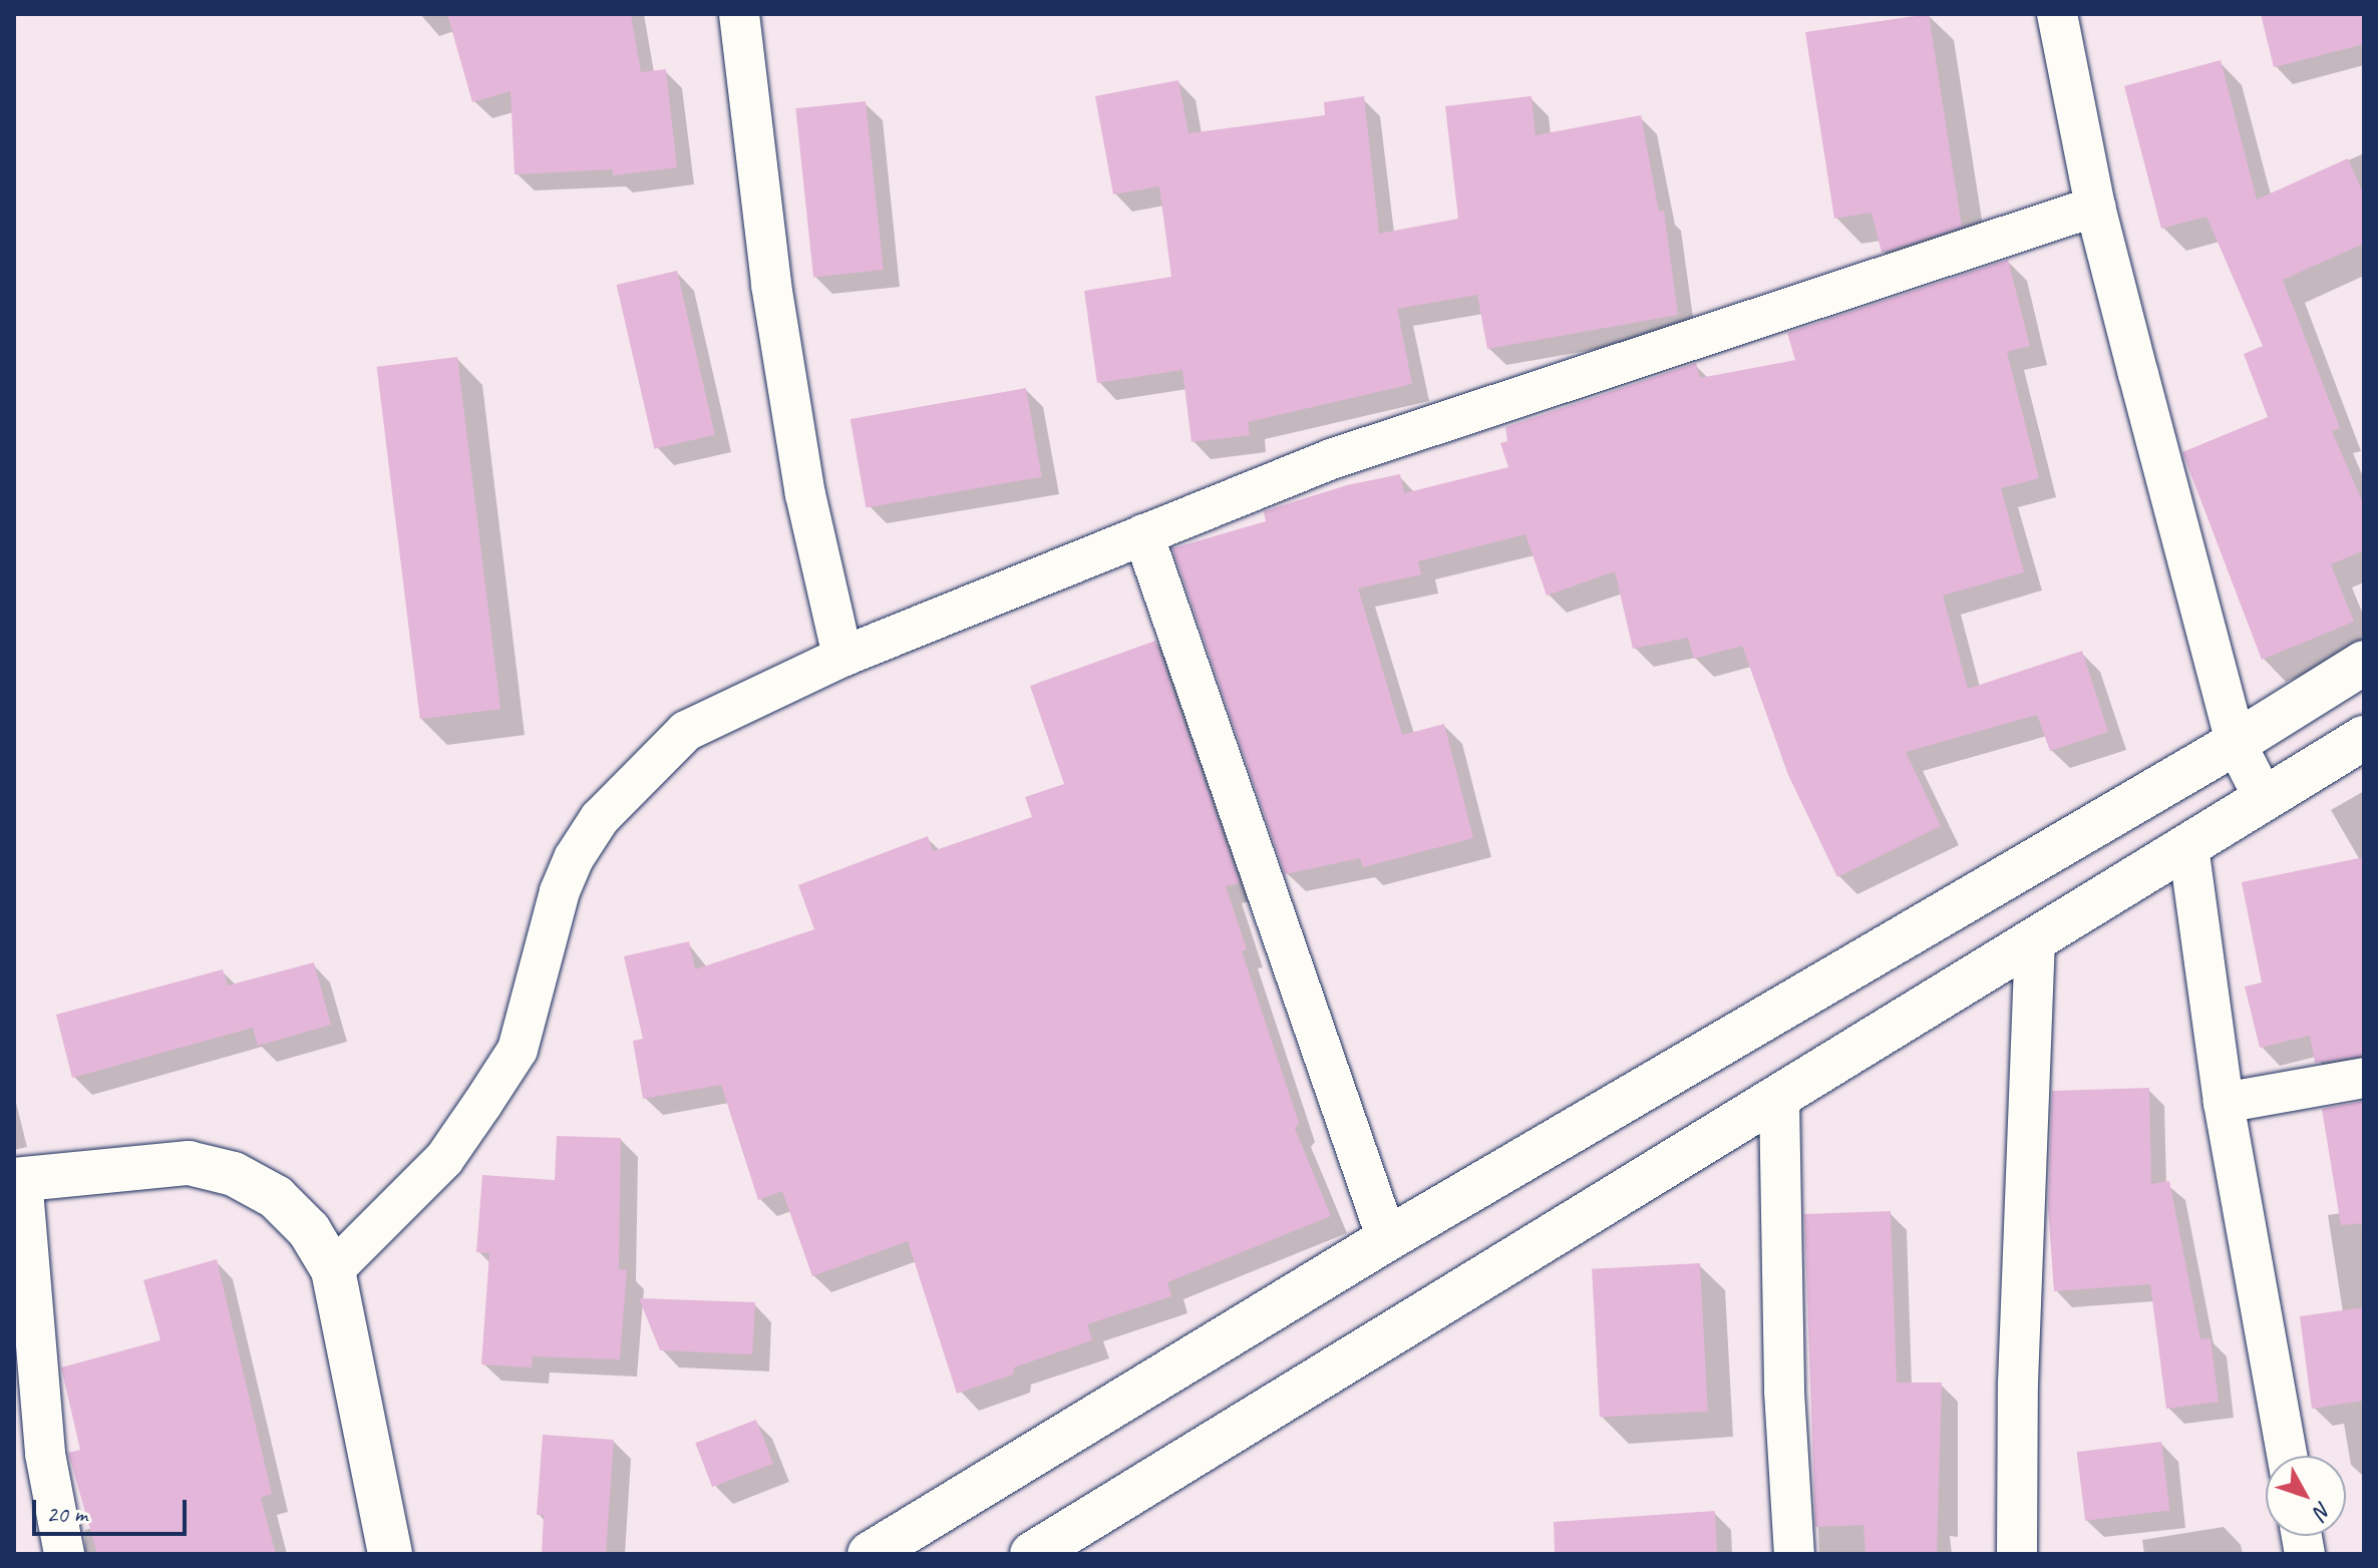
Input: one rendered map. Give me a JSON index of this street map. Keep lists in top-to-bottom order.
{
  "scale_bar": "20 m",
  "north": "bottom right"
}
